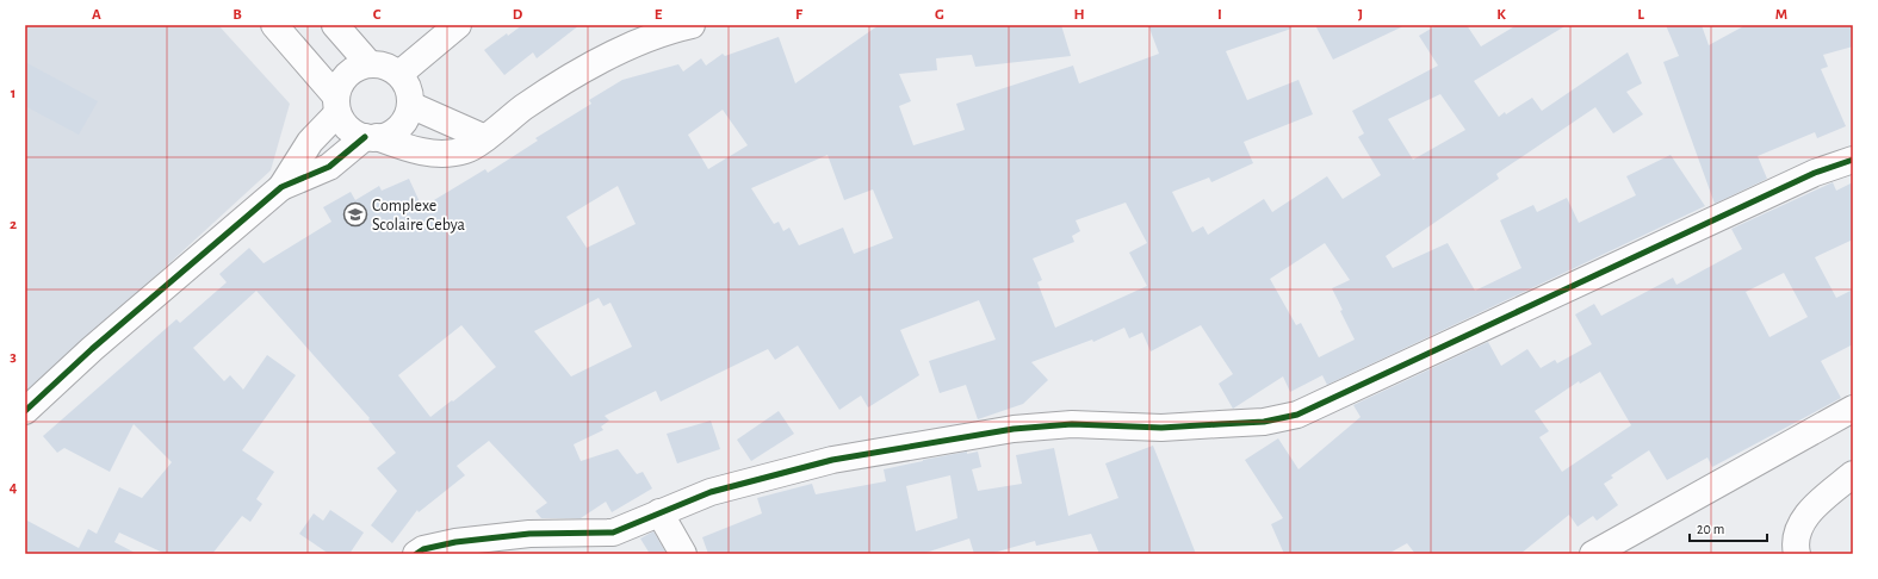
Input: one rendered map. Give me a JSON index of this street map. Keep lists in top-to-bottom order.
{
  "places": {
    "school or university": ["Complexe Scolaire Cebya"]
  },
  "scale_bar": "20 m",
  "grid": {
    "columns": [
      "A",
      "B",
      "C",
      "D",
      "E",
      "F",
      "G",
      "H",
      "I",
      "J",
      "K",
      "L",
      "M"
    ],
    "rows": [
      "1",
      "2",
      "3",
      "4"
    ]
  }
}
